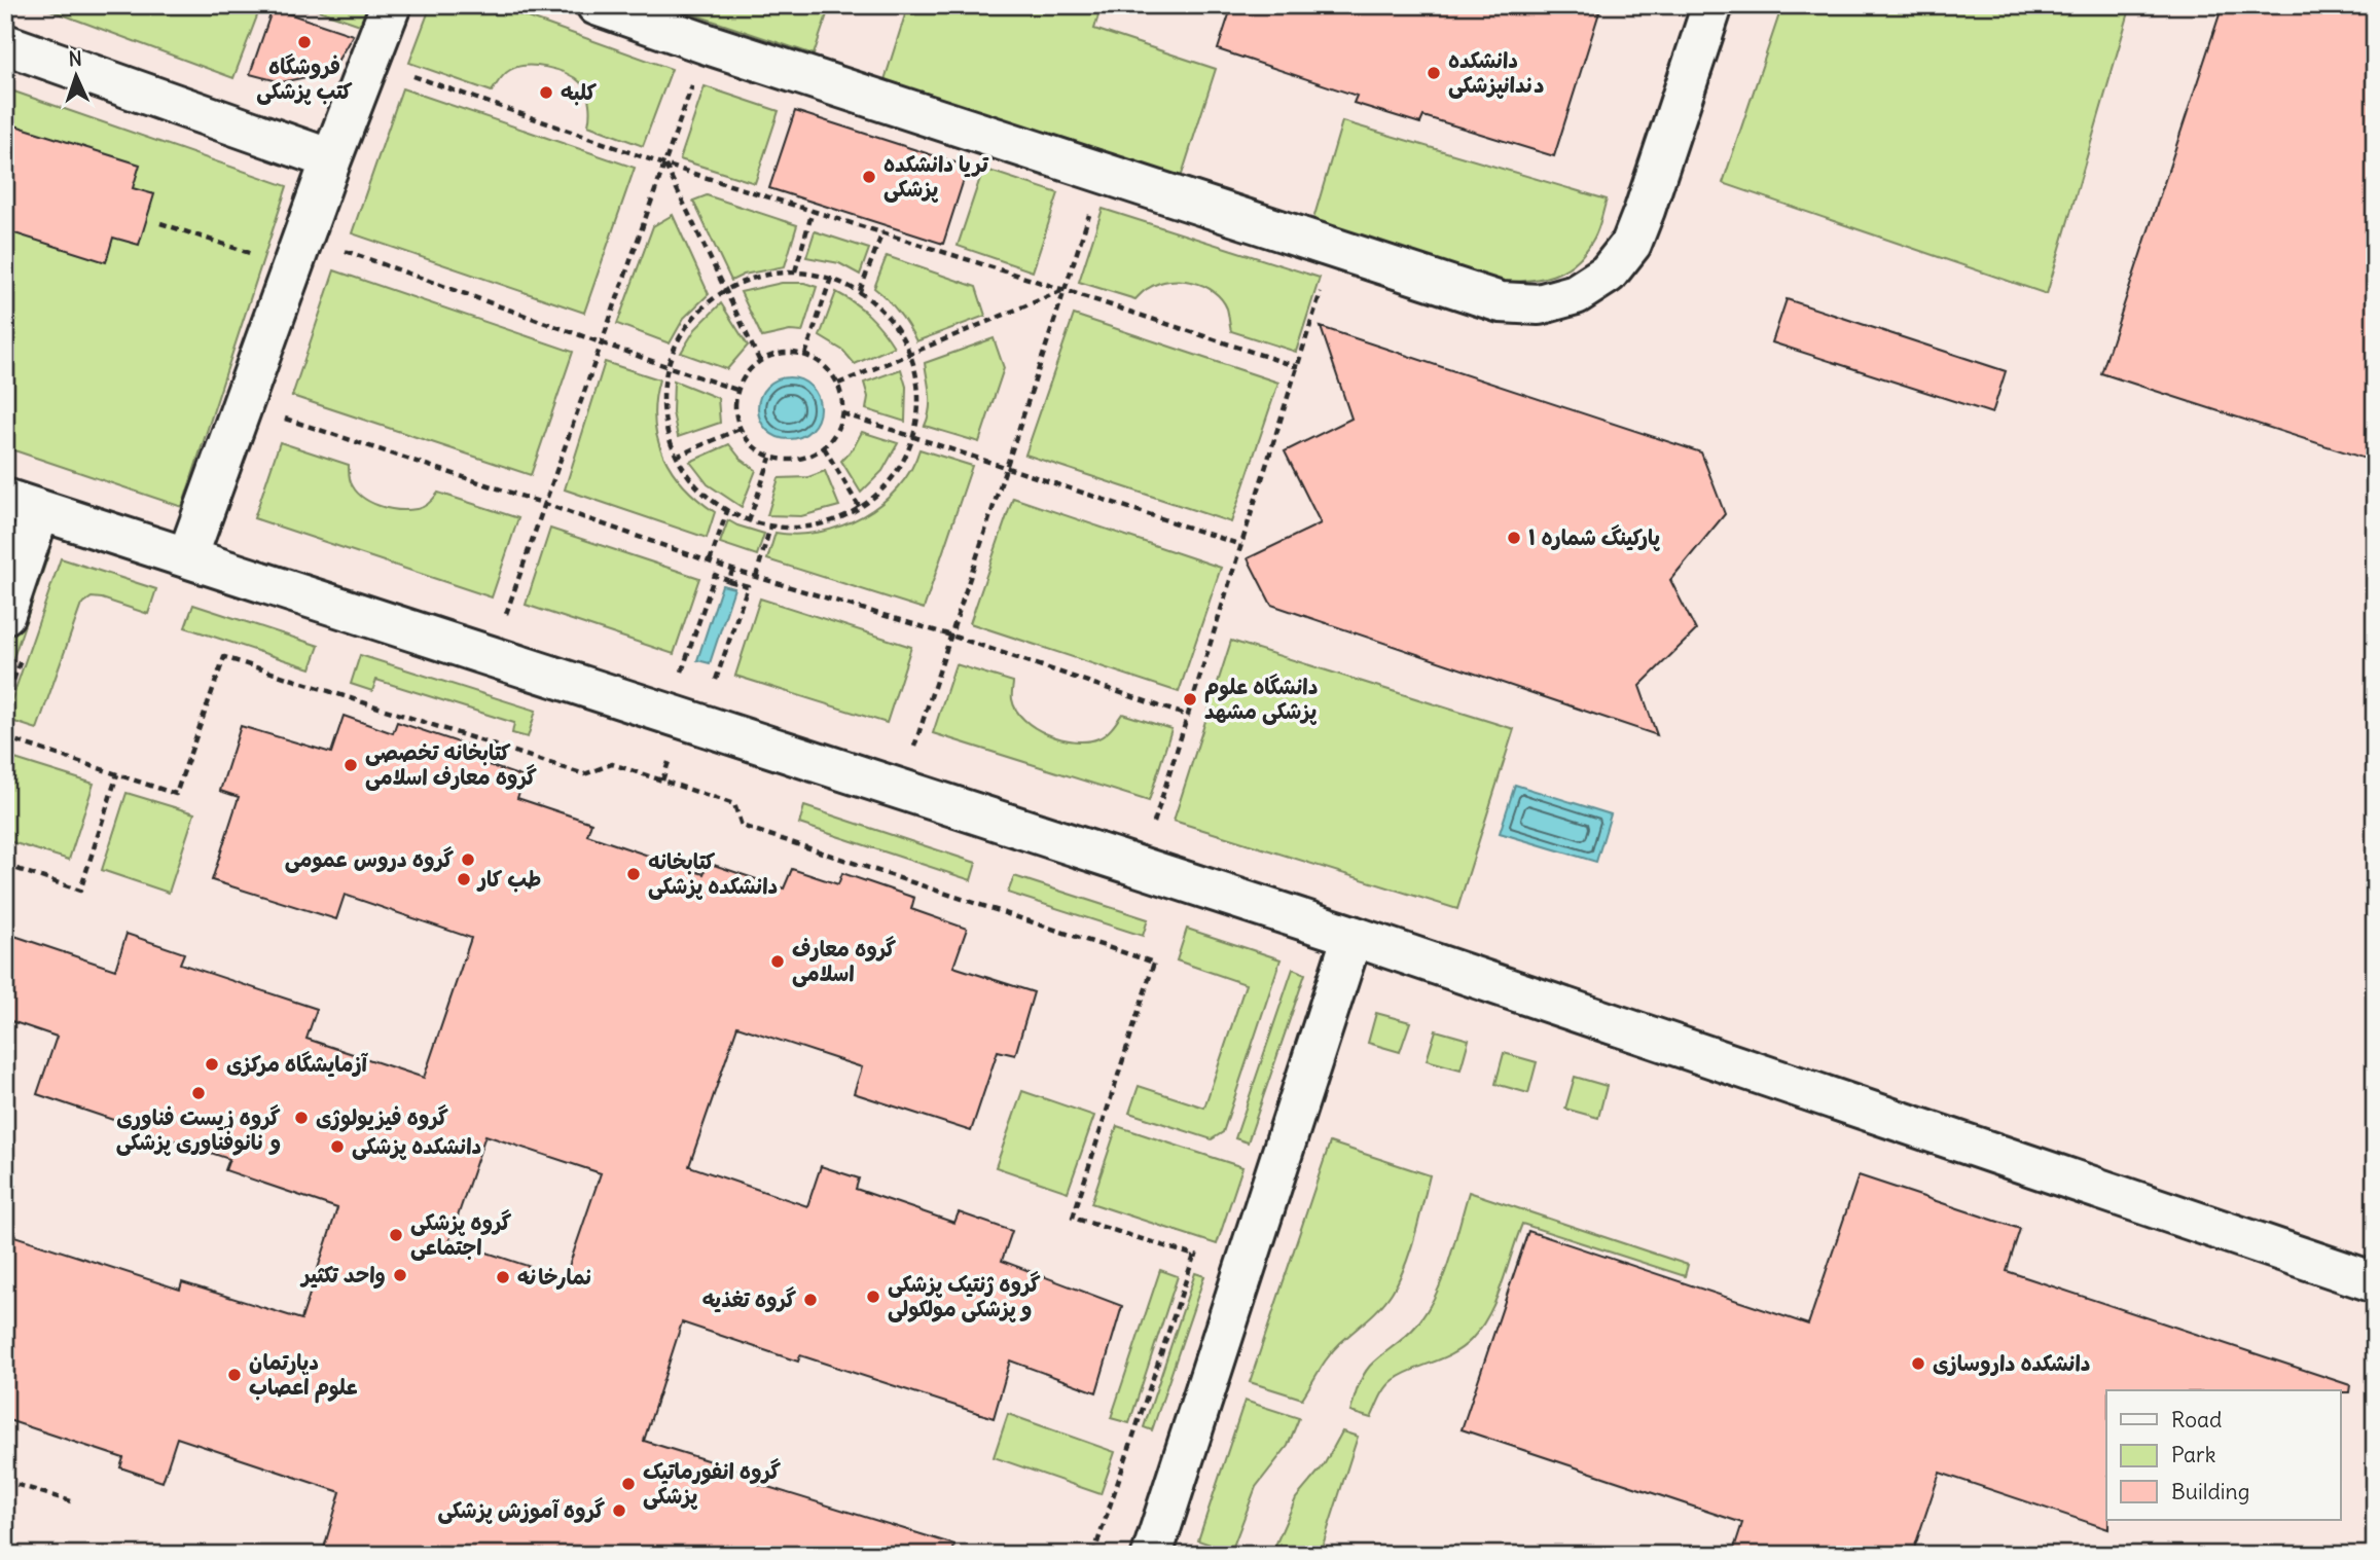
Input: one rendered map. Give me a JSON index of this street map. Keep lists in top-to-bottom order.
{
  "places": [
    "فروشگاه کتب پزشکی",
    "دانشکده دندانپزشکی",
    "کلبه",
    "تریا دانشکده پزشکی",
    "پارکینگ شماره ۱",
    "دانشگاه علوم پزشکی مشهد",
    "کتابخانه تخصصی گروه معارف اسلامی",
    "گروه دروس عمومی",
    "کتابخانه دانشکده پزشکی",
    "طب کار",
    "گروه معارف اسلامی",
    "آزمایشگاه مرکزی",
    "گروه زیست فناوری و نانوفناوری پزشکی",
    "گروه فیزیولوژی",
    "دانشکده پزشکی",
    "گروه پزشکی اجتماعی",
    "واحد تکثیر",
    "نمارخانه",
    "گروه ژنتیک پزشکی و پزشکی مولکولی",
    "گروه تغذیه",
    "دانشکده داروسازی",
    "دپارتمان علوم اعصاب",
    "گروه انفورماتیک پزشکی",
    "گروه آموزش پزشکی"
  ],
  "legend": ["Road", "Park", "Building"],
  "north": "top"
}
